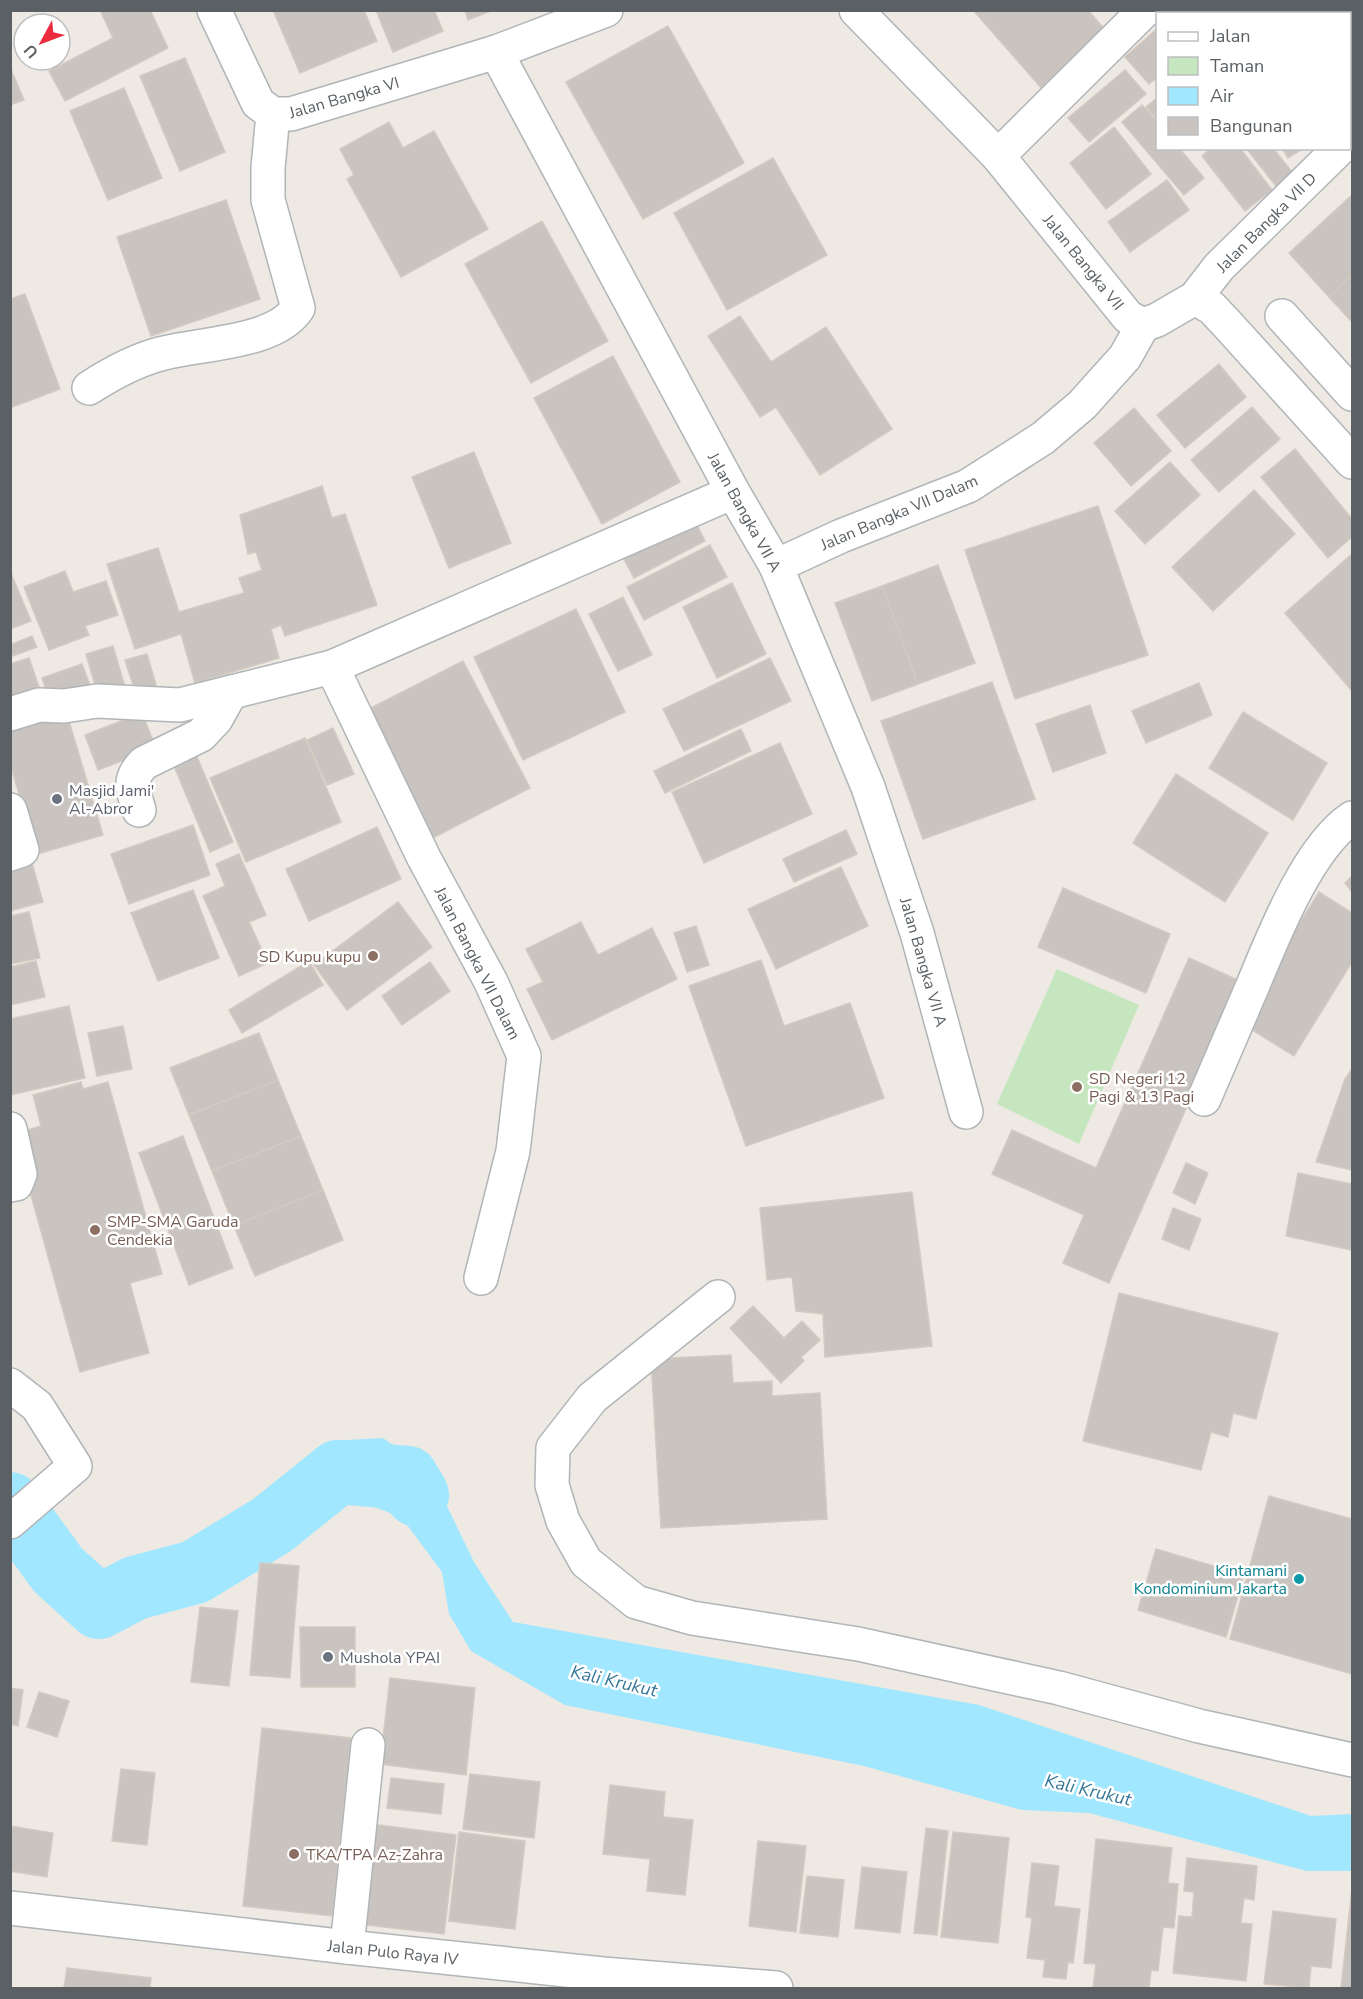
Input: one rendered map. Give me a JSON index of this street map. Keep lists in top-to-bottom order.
{
  "streets": {
    "street": [
      "Jalan Bangka VI",
      "Jalan Bangka VII D",
      "Jalan Bangka VII",
      "Jalan Bangka VII A",
      "Jalan Bangka VII Dalam",
      "Jalan Pulo Raya IV"
    ]
  },
  "crossings": [
    ["Jalan Bangka VI", "Jalan Bangka VII A"],
    ["Jalan Bangka VII", "Jalan Bangka VII Dalam"],
    ["Jalan Bangka VII A", "Jalan Bangka VII Dalam"]
  ],
  "water": ["Kali Krukut"],
  "places": [
    "Masjid Jami' Al-Abror",
    "SD Kupu kupu",
    "SD Negeri 12 Pagi & 13 Pagi",
    "SMP-SMA Garuda Cendekia",
    "Kintamani Kondominium Jakarta",
    "Mushola YPAI",
    "TKA/TPA Az-Zahra"
  ],
  "legend": [
    "Jalan",
    "Taman",
    "Air",
    "Bangunan"
  ],
  "north": "bottom left"
}
